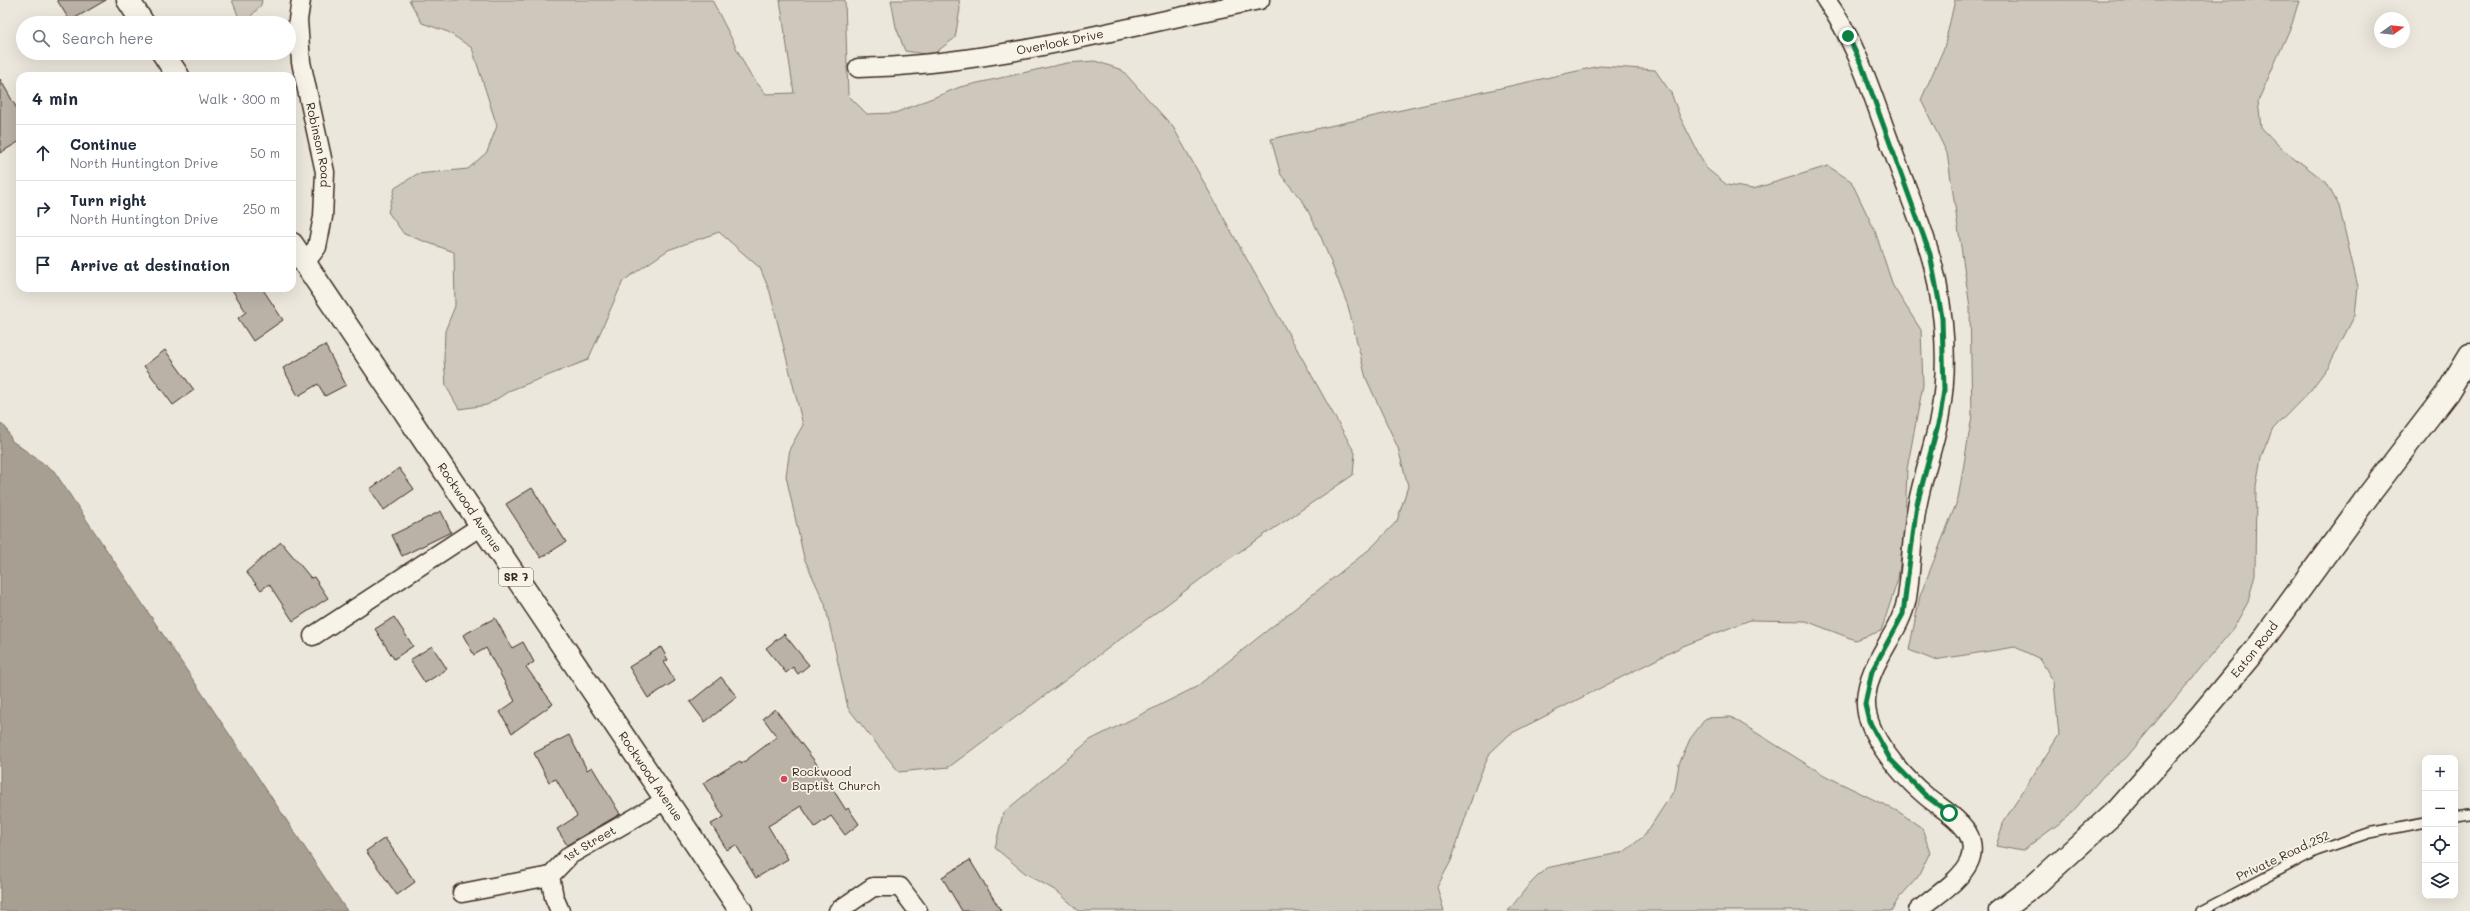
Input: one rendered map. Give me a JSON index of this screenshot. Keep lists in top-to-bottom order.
{
  "streets": {
    "main road": ["Rockwood Avenue", "SR 7", "Eaton Road"],
    "street": ["Overlook Drive", "Robinson Road", "1st Street"],
    "lane": ["Private Road 252"]
  },
  "crossings": [
    ["Robinson Road", "Rockwood Avenue"],
    ["Rockwood Avenue", "1st Street"]
  ],
  "places": ["Rockwood Baptist Church"],
  "north": "right",
  "page": {
    "search": "Search here",
    "heading": ["4 min", "Walk · 300 m"],
    "list": [
      ["Continue", "North Huntington Drive", "50 m"],
      ["Turn right", "North Huntington Drive", "250 m"],
      "Arrive at destination"
    ],
    "map_buttons": ["+", "−"]
  }
}
